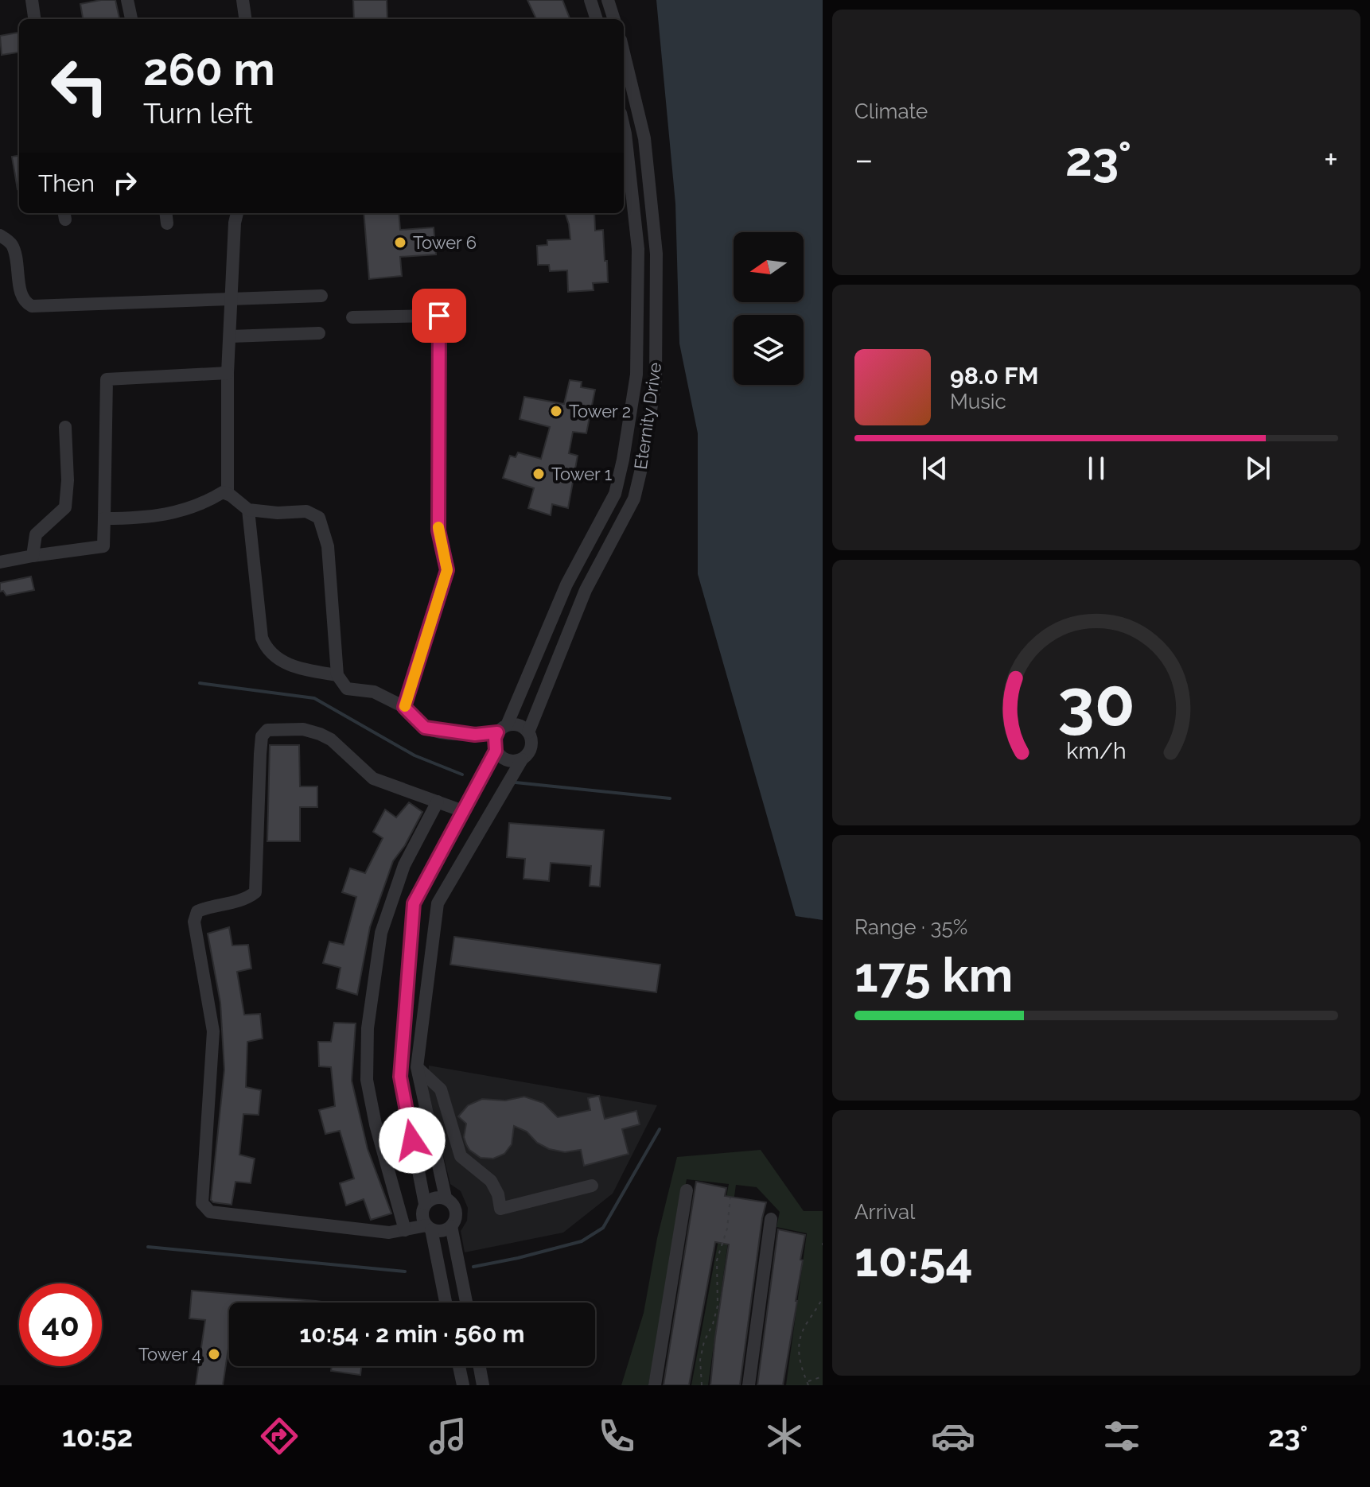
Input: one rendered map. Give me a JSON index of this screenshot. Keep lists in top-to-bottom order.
{
  "streets": {
    "street": ["Eternity Drive"]
  },
  "places": [
    "Tower 6",
    "Tower 2",
    "Tower 1",
    "Tower 4"
  ],
  "north": "left",
  "page": {
    "tile": [
      "Climate",
      ["Range · 35%", "175 km"],
      ["Arrival", "10:54"]
    ],
    "turn": ["260 m", "Turn left"],
    "heat": ["−", "23°", "+"],
    "then": "Then",
    "song": ["98.0 FM", "Music"],
    "limit": "40",
    "trip": "10:54 · 2 min · 560 m",
    "tabs": ["10:52", "23°"],
    "gauge": ["30", "km/h"]
  }
}
